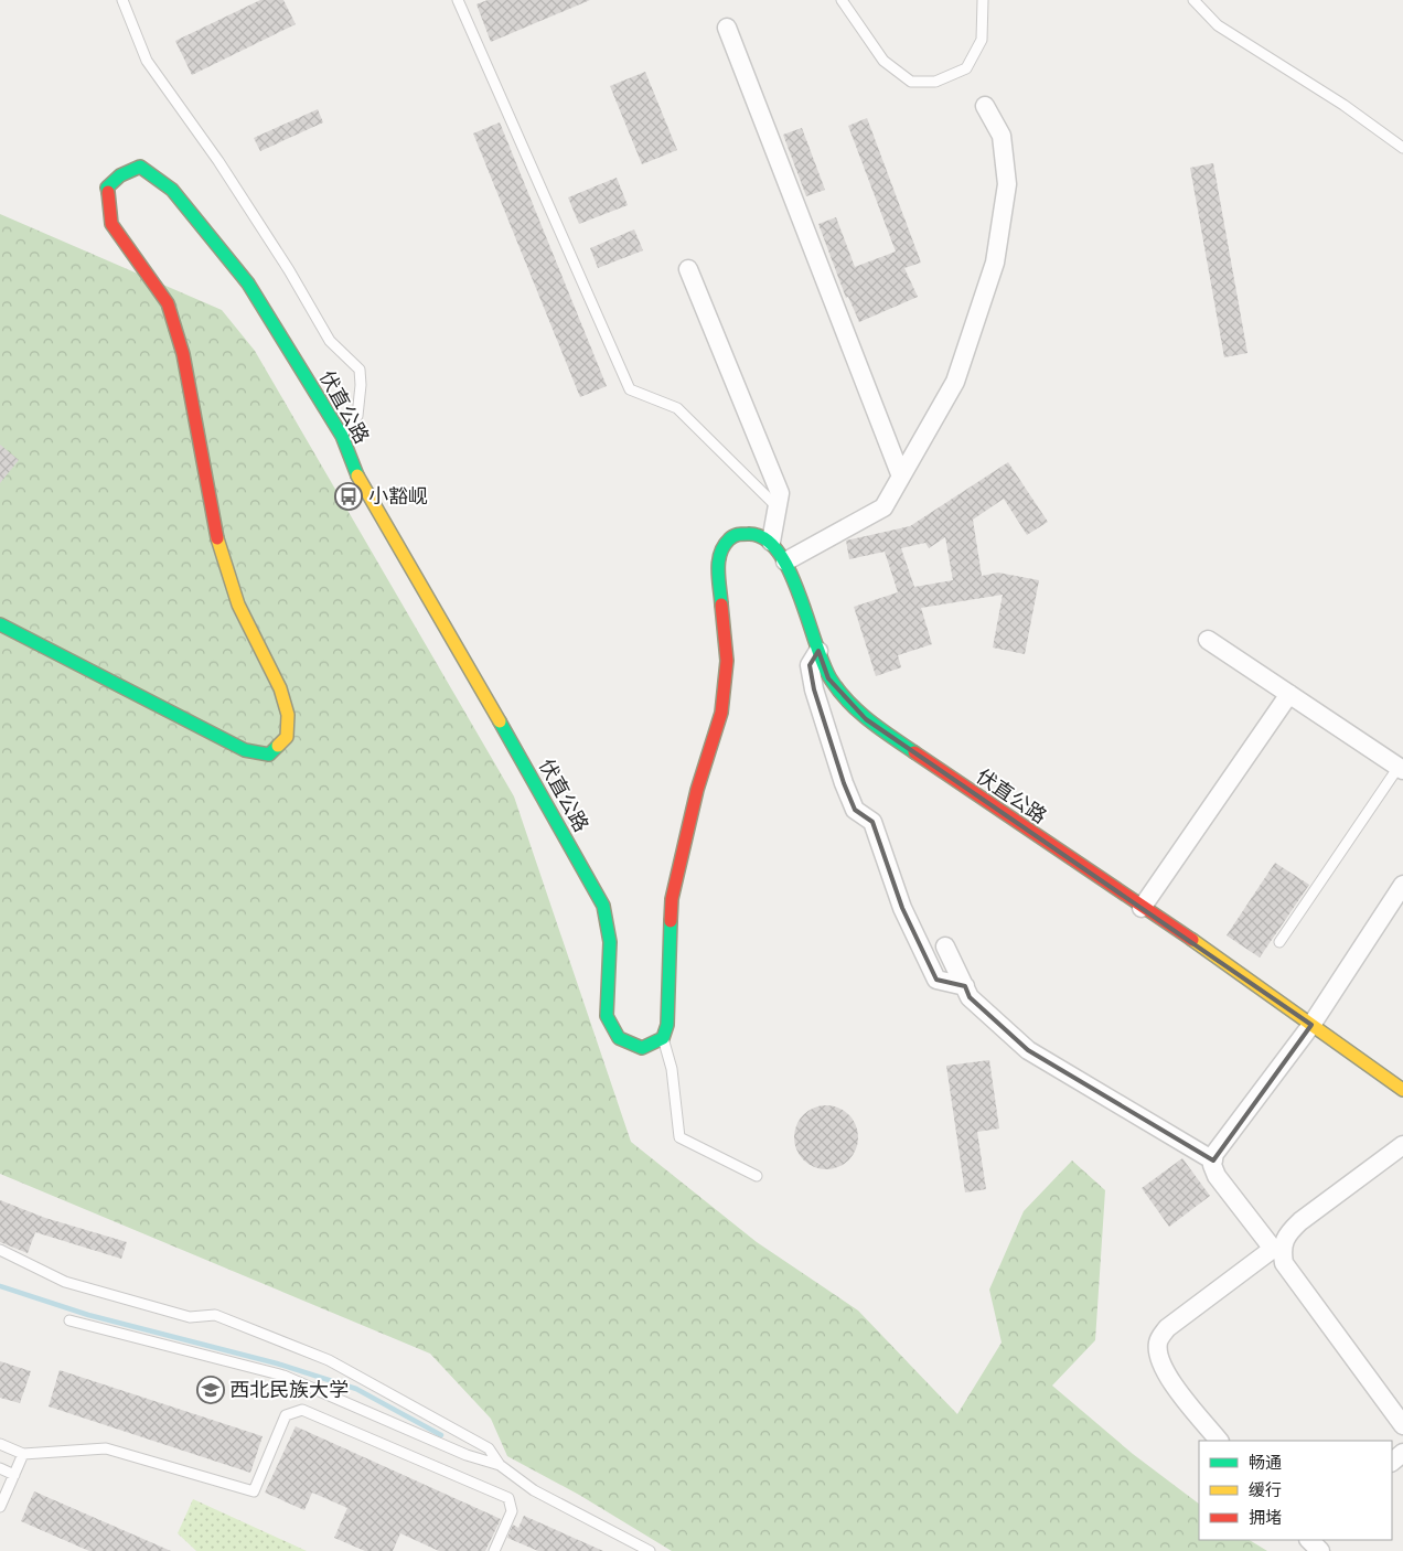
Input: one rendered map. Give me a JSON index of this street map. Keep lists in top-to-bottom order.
{
  "streets": {
    "main road": ["伏直公路"]
  },
  "places": {
    "bus stop": ["小豁岘"],
    "school or university": ["西北民族大学"]
  },
  "legend": ["畅通", "缓行", "拥堵"]
}
